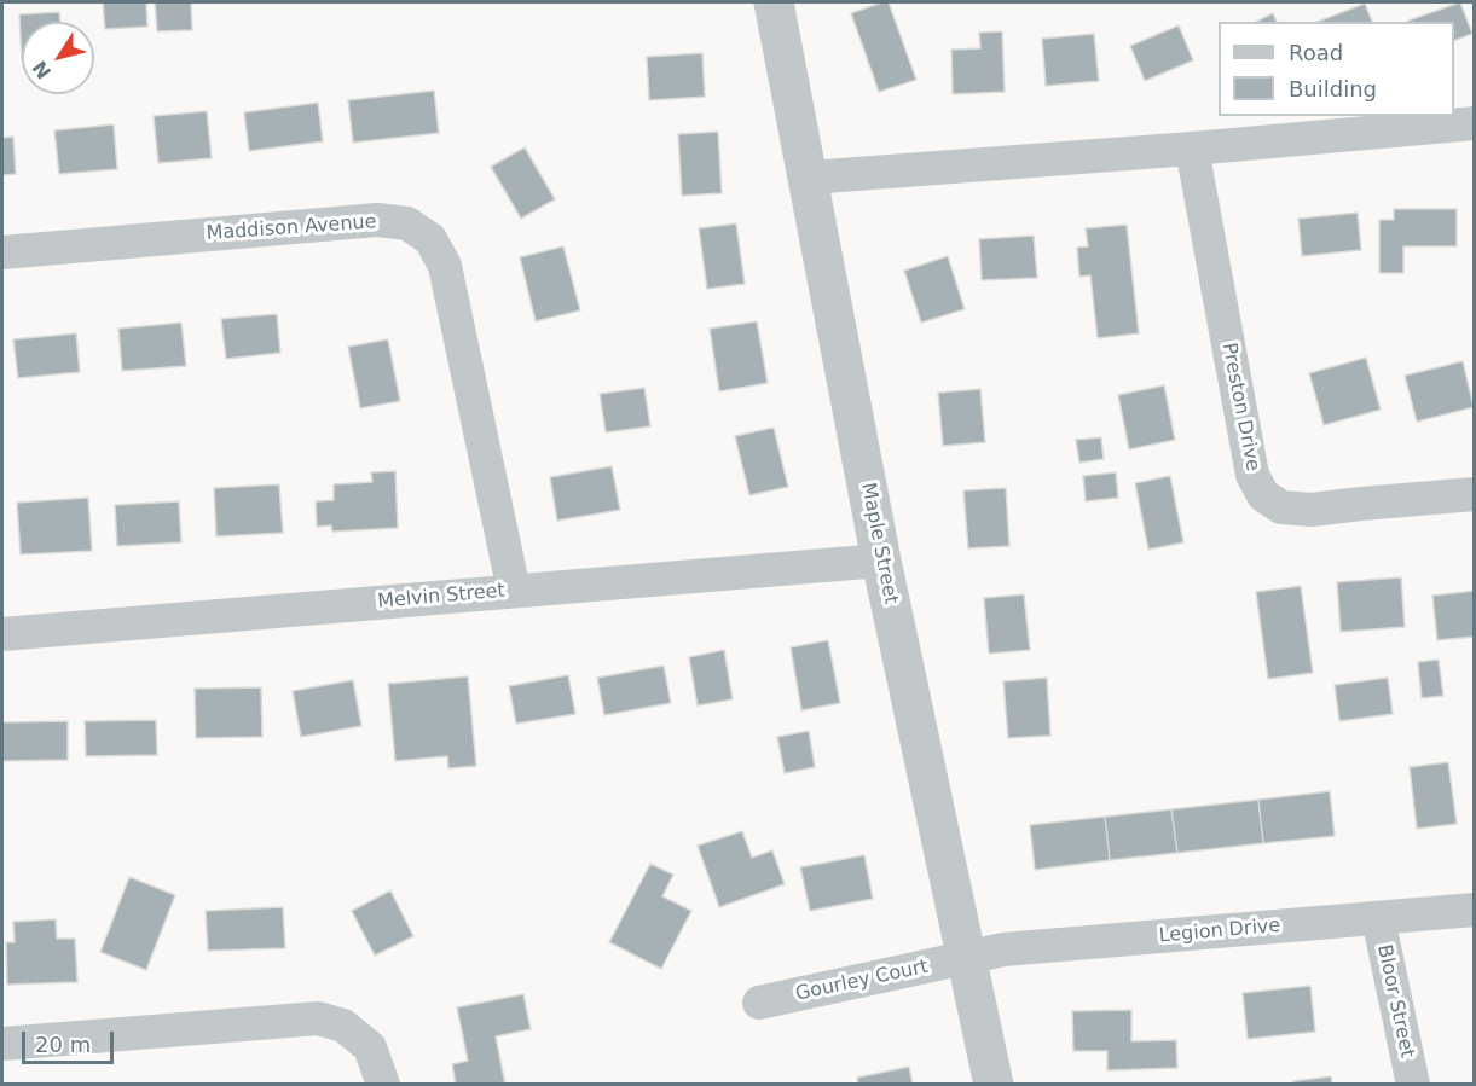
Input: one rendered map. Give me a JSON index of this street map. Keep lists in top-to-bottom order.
{
  "streets": {
    "street": [
      "Maddison Avenue",
      "Preston Drive",
      "Maple Street",
      "Melvin Street",
      "Legion Drive",
      "Gourley Court",
      "Bloor Street"
    ]
  },
  "crossings": [
    ["Maddison Avenue", "Melvin Street"],
    ["Maple Street", "Melvin Street"],
    ["Maple Street", "Legion Drive"],
    ["Maple Street", "Gourley Court"],
    ["Legion Drive", "Gourley Court"],
    ["Legion Drive", "Bloor Street"]
  ],
  "legend": ["Road", "Building"],
  "scale_bar": "20 m",
  "north": "bottom left"
}
